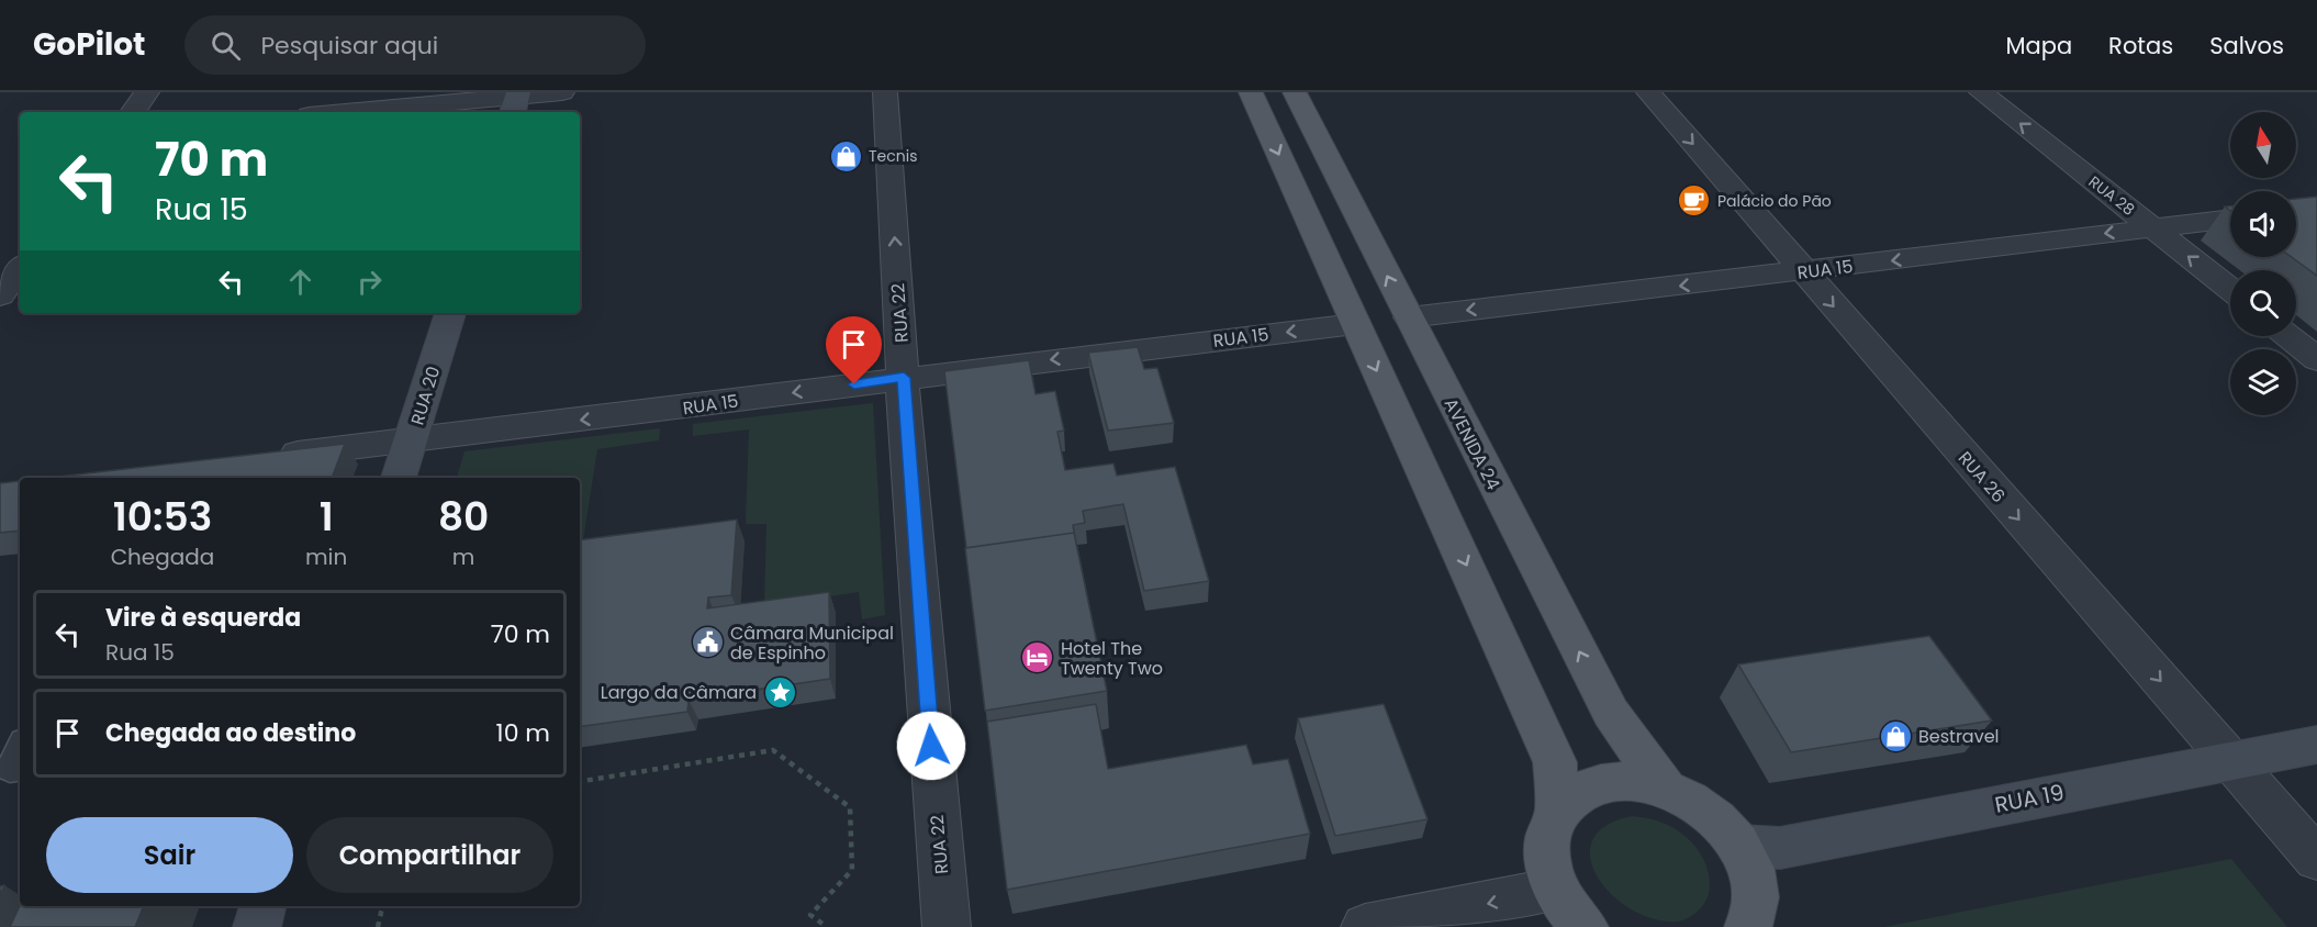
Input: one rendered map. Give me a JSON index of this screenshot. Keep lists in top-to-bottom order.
{
  "streets": {
    "main road": ["AVENIDA 24"],
    "street": [
      "RUA 28",
      "RUA 15",
      "RUA 22",
      "RUA 20",
      "RUA 26",
      "RUA 19"
    ]
  },
  "crossings": [
    ["RUA 28", "RUA 15"],
    ["RUA 15", "RUA 22"],
    ["RUA 15", "RUA 20"],
    ["RUA 15", "AVENIDA 24"],
    ["RUA 15", "RUA 26"],
    ["AVENIDA 24", "RUA 19"],
    ["RUA 26", "RUA 19"]
  ],
  "one_way": ["RUA 28", "RUA 15", "RUA 26"],
  "places": {
    "shop": ["Tecnis", "Bestravel"],
    "cafe": ["Palácio do Pão"],
    "public building": ["Câmara Municipal de Espinho"],
    "hotel": ["Hotel The Twenty Two"],
    "place": ["Largo da Câmara"]
  },
  "north": "top",
  "page": {
    "header": "GoPilot",
    "search": "Pesquisar aqui",
    "nav": ["Mapa", "Rotas", "Salvos"],
    "turn": ["70 m", "Rua 15"],
    "eta": [
      "10:53",
      "Chegada",
      "1",
      "min",
      "80",
      "m"
    ],
    "list": [
      {
        "name": "Vire à esquerda",
        "note": "Rua 15",
        "value": "70 m"
      },
      {
        "name": "Chegada ao destino",
        "value": "10 m"
      }
    ],
    "buttons": ["Sair", "Compartilhar"]
  }
}
